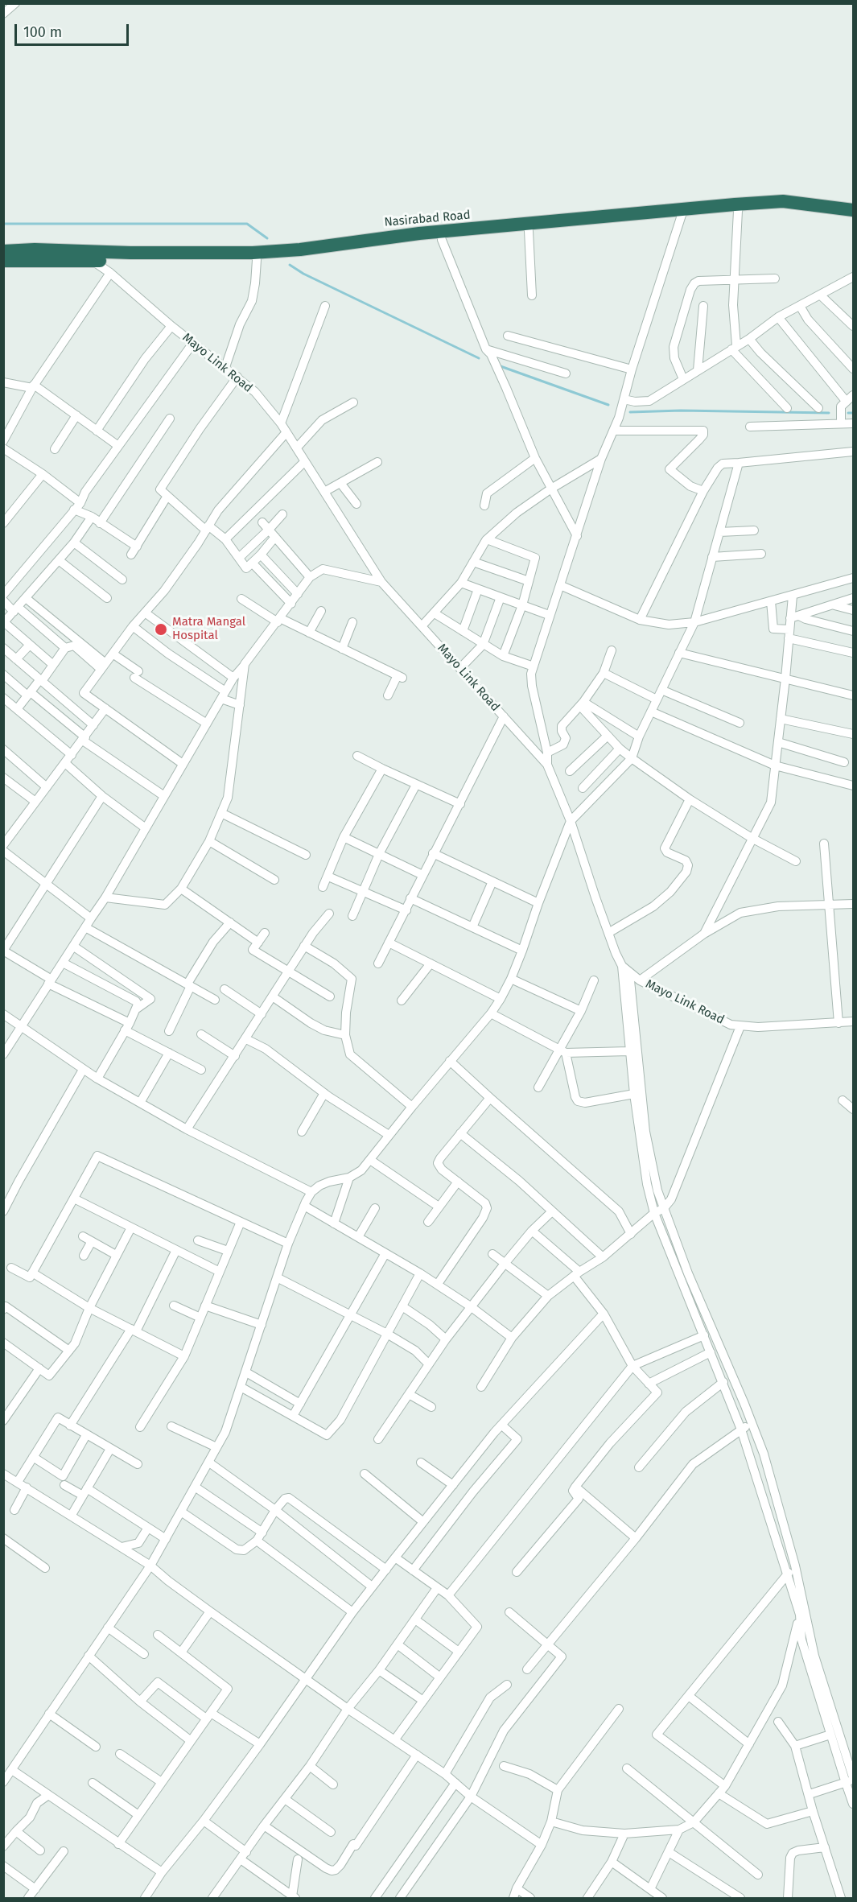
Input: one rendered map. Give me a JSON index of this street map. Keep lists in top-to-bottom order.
{
  "streets": {
    "highway": ["Nasirabad Road"],
    "street": ["Mayo Link Road"]
  },
  "crossings": [
    ["Nasirabad Road", "Mayo Link Road"]
  ],
  "places": ["Matra Mangal Hospital"],
  "scale_bar": "100 m"
}
